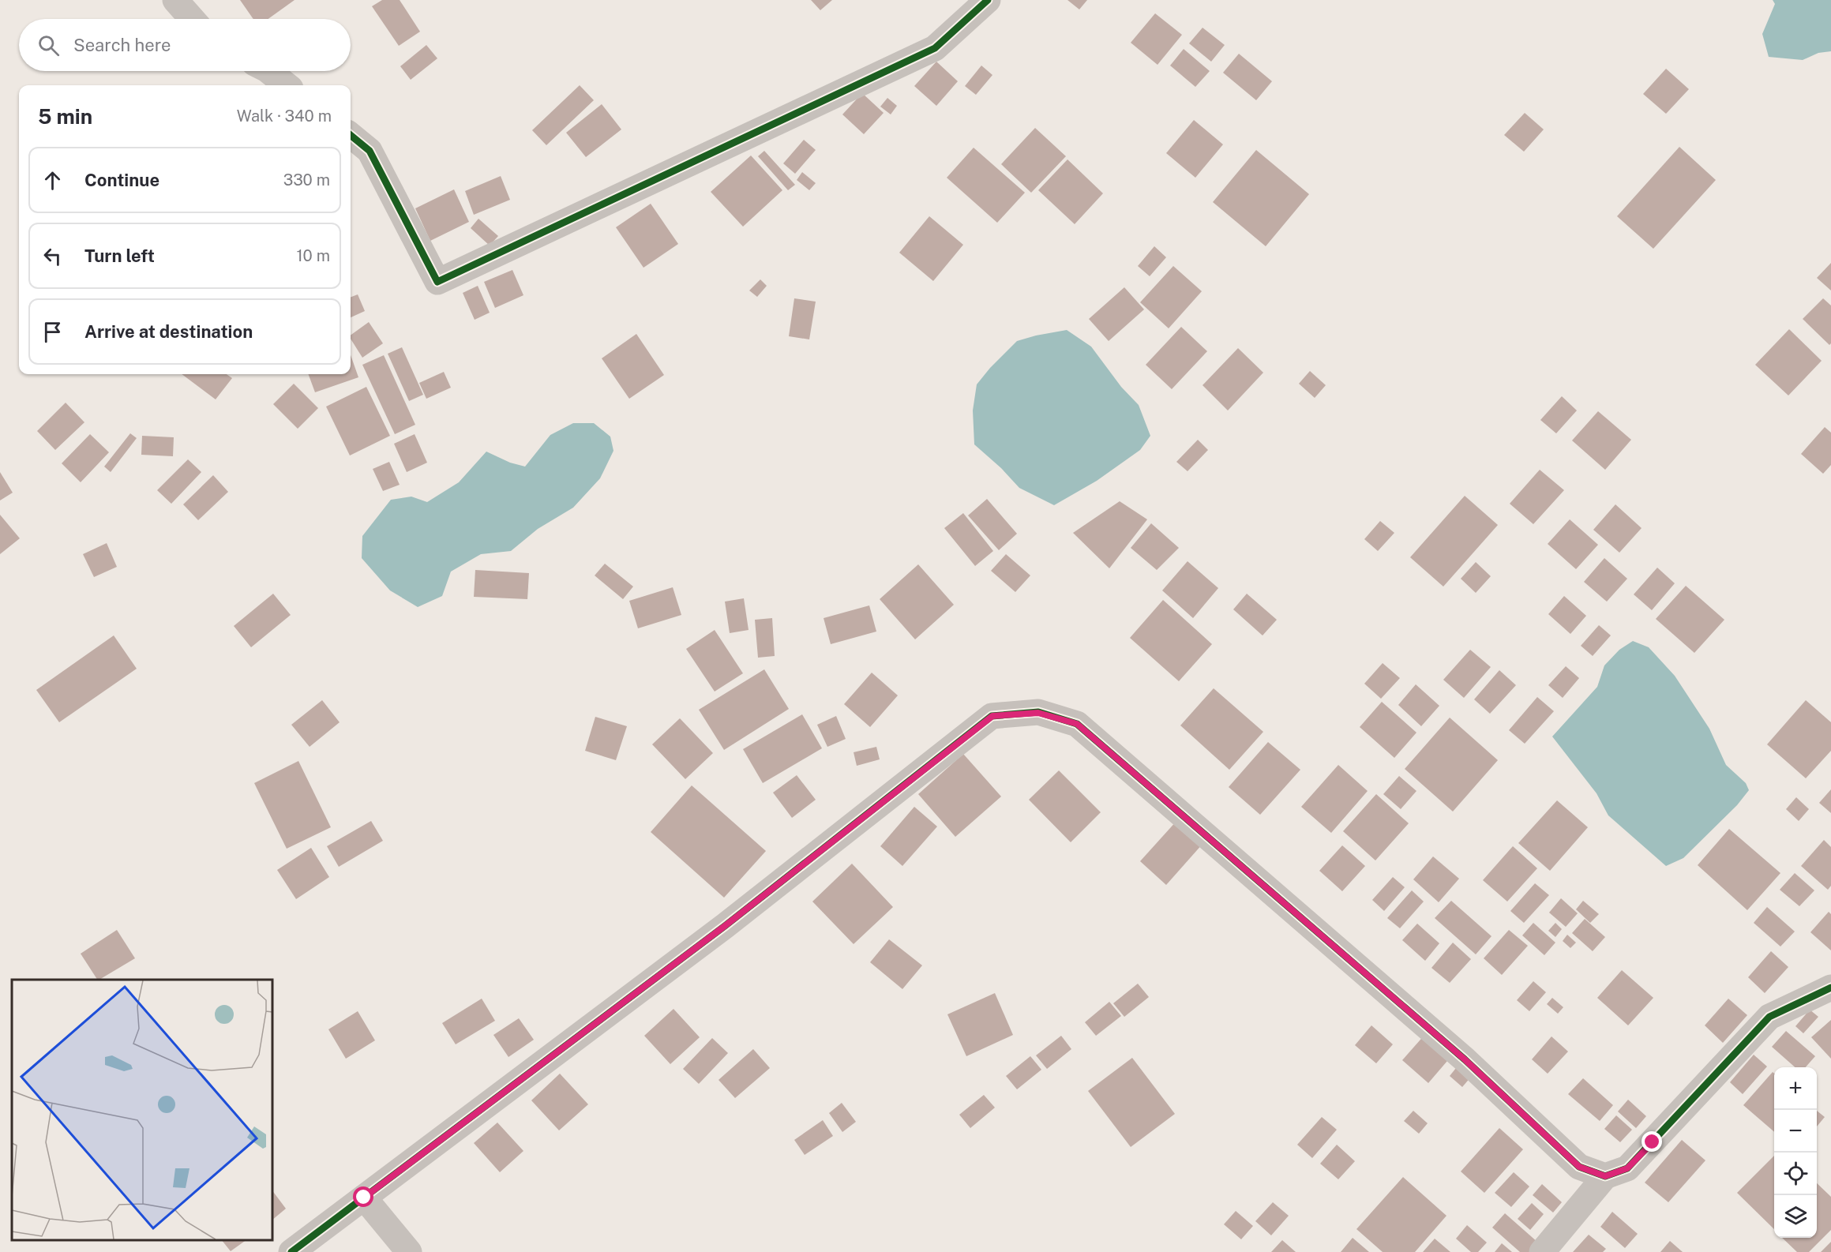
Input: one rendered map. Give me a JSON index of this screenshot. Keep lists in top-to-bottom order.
{
  "page": {
    "search": "Search here",
    "heading": ["5 min", "Walk · 340 m"],
    "list": [
      ["Continue", "330 m"],
      ["Turn left", "10 m"],
      "Arrive at destination"
    ],
    "map_buttons": ["+", "−"]
  }
}
